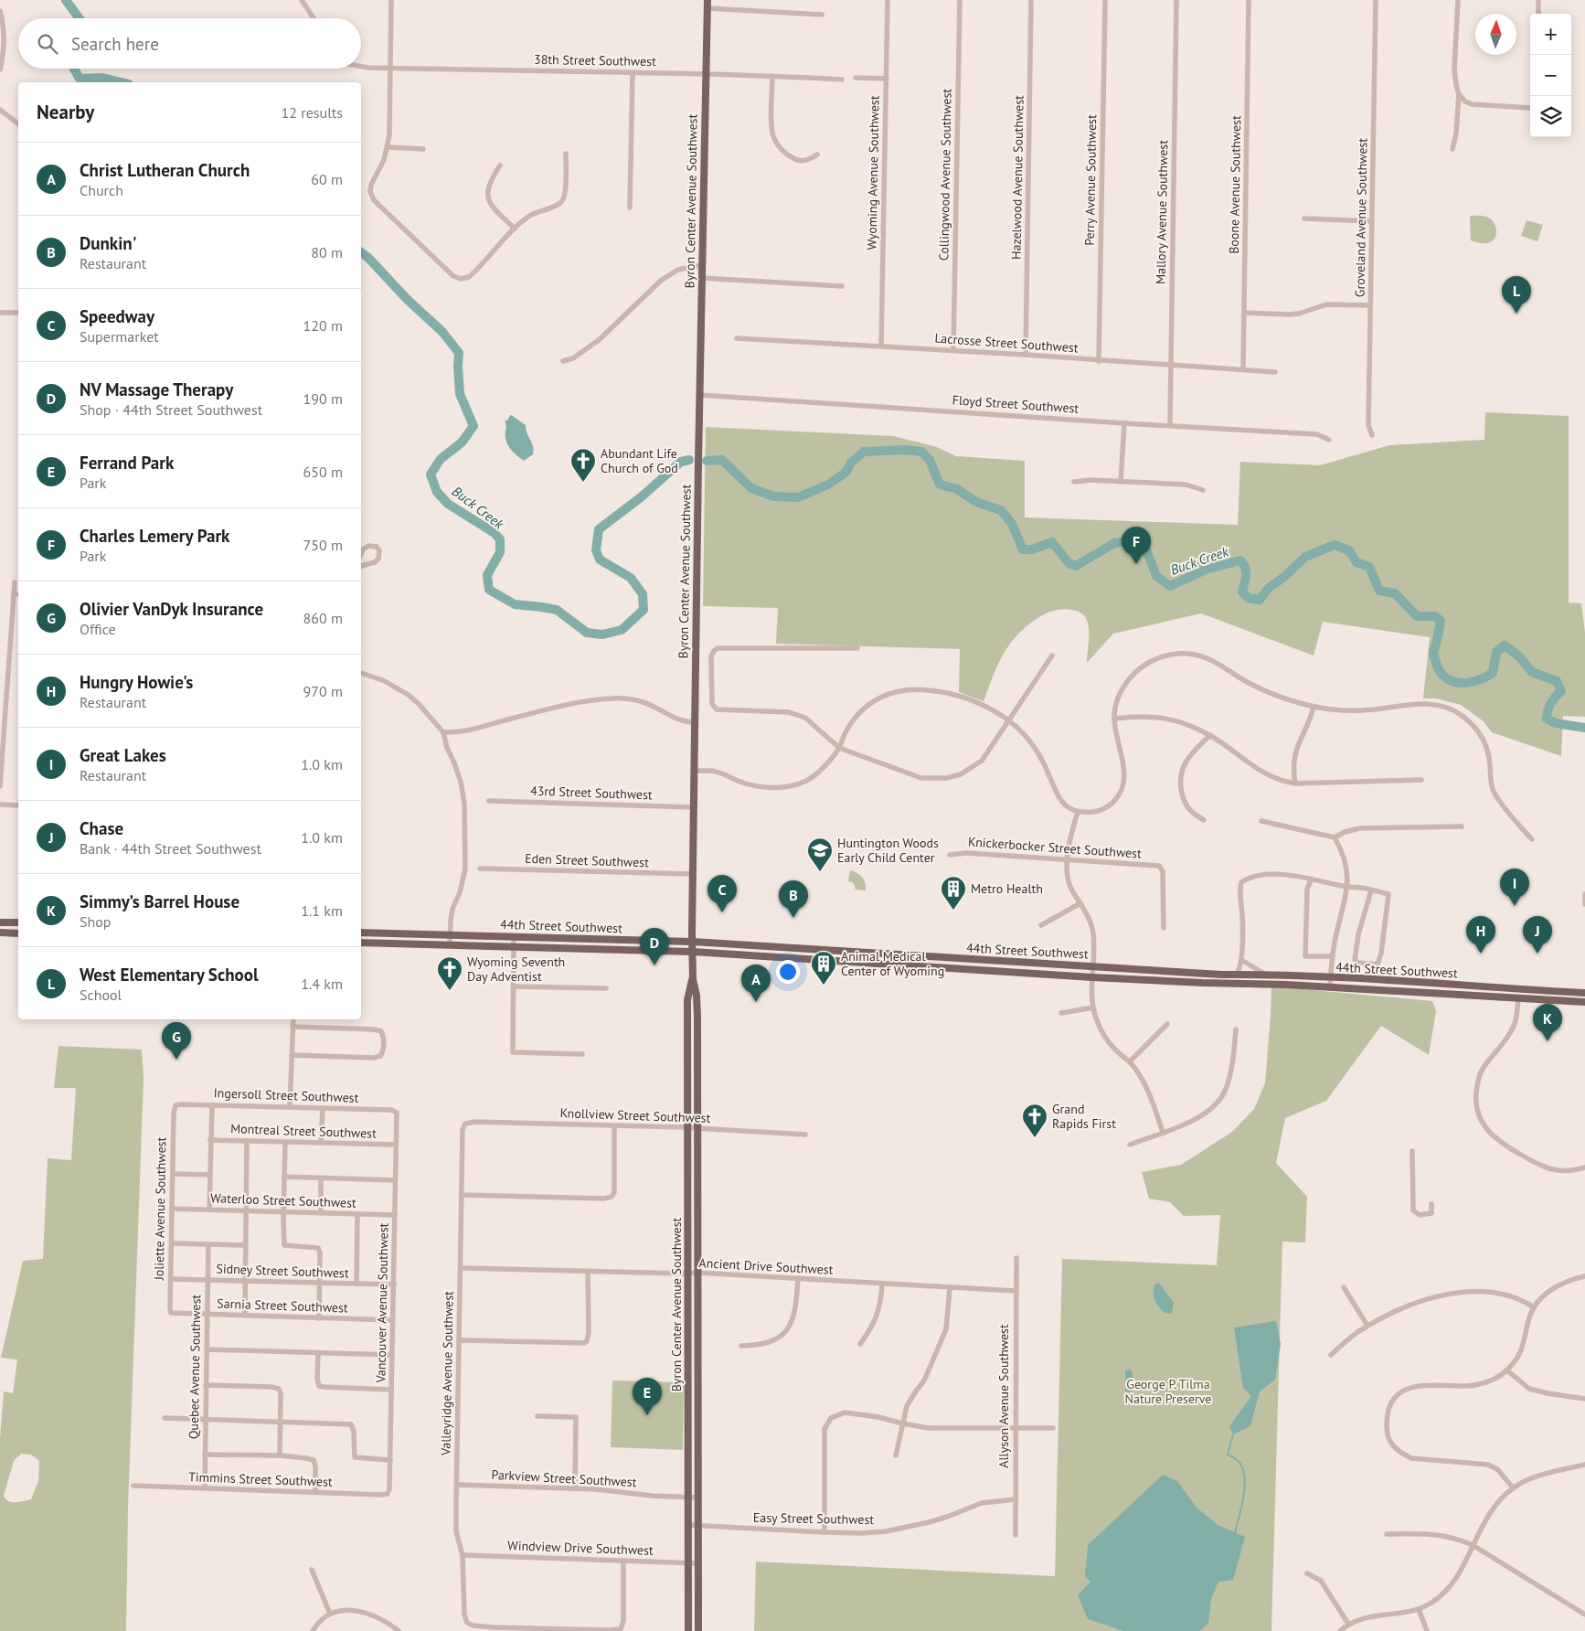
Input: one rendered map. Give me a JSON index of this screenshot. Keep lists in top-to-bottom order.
{
  "streets": {
    "main road": ["Byron Center Avenue Southwest", "44th Street Southwest"],
    "street": [
      "38th Street Southwest",
      "Wyoming Avenue Southwest",
      "Collingwood Avenue Southwest",
      "Hazelwood Avenue Southwest",
      "Perry Avenue Southwest",
      "Boone Avenue Southwest",
      "Mallory Avenue Southwest",
      "Groveland Avenue Southwest",
      "Lacrosse Street Southwest",
      "Floyd Street Southwest",
      "43rd Street Southwest",
      "Knickerbocker Street Southwest",
      "Eden Street Southwest",
      "Ingersoll Street Southwest",
      "Knollview Street Southwest",
      "Montreal Street Southwest",
      "Waterloo Street Southwest",
      "Joliette Avenue Southwest",
      "Ancient Drive Southwest",
      "Sidney Street Southwest",
      "Vancouver Avenue Southwest",
      "Sarnia Street Southwest",
      "Quebec Avenue Southwest",
      "Valleyridge Avenue Southwest",
      "Allyson Avenue Southwest",
      "Parkview Street Southwest",
      "Timmins Street Southwest",
      "Easy Street Southwest",
      "Windview Drive Southwest"
    ]
  },
  "crossings": [
    ["38th Street Southwest", "Byron Center Avenue Southwest"],
    ["Wyoming Avenue Southwest", "Lacrosse Street Southwest"],
    ["Collingwood Avenue Southwest", "Lacrosse Street Southwest"],
    ["Hazelwood Avenue Southwest", "Lacrosse Street Southwest"],
    ["Perry Avenue Southwest", "Lacrosse Street Southwest"],
    ["Boone Avenue Southwest", "Lacrosse Street Southwest"],
    ["Byron Center Avenue Southwest", "Floyd Street Southwest"],
    ["Byron Center Avenue Southwest", "43rd Street Southwest"],
    ["Byron Center Avenue Southwest", "Eden Street Southwest"],
    ["Byron Center Avenue Southwest", "44th Street Southwest"],
    ["Byron Center Avenue Southwest", "Knollview Street Southwest"],
    ["Byron Center Avenue Southwest", "Ancient Drive Southwest"],
    ["Byron Center Avenue Southwest", "Parkview Street Southwest"],
    ["Byron Center Avenue Southwest", "Easy Street Southwest"],
    ["Byron Center Avenue Southwest", "Windview Drive Southwest"],
    ["Mallory Avenue Southwest", "Lacrosse Street Southwest"],
    ["Mallory Avenue Southwest", "Floyd Street Southwest"],
    ["Ingersoll Street Southwest", "Joliette Avenue Southwest"],
    ["Ingersoll Street Southwest", "Vancouver Avenue Southwest"],
    ["Knollview Street Southwest", "Valleyridge Avenue Southwest"],
    ["Montreal Street Southwest", "Vancouver Avenue Southwest"],
    ["Waterloo Street Southwest", "Joliette Avenue Southwest"],
    ["Waterloo Street Southwest", "Vancouver Avenue Southwest"],
    ["Joliette Avenue Southwest", "Sidney Street Southwest"],
    ["Joliette Avenue Southwest", "Sarnia Street Southwest"],
    ["Ancient Drive Southwest", "Valleyridge Avenue Southwest"],
    ["Ancient Drive Southwest", "Allyson Avenue Southwest"],
    ["Sidney Street Southwest", "Vancouver Avenue Southwest"],
    ["Sidney Street Southwest", "Quebec Avenue Southwest"],
    ["Vancouver Avenue Southwest", "Sarnia Street Southwest"],
    ["Vancouver Avenue Southwest", "Timmins Street Southwest"],
    ["Sarnia Street Southwest", "Quebec Avenue Southwest"],
    ["Quebec Avenue Southwest", "Timmins Street Southwest"],
    ["Valleyridge Avenue Southwest", "Parkview Street Southwest"],
    ["Valleyridge Avenue Southwest", "Windview Drive Southwest"],
    ["Allyson Avenue Southwest", "Easy Street Southwest"]
  ],
  "water": ["Buck Creek"],
  "parks": ["George P. Tilma Nature Preserve"],
  "places": {
    "church": ["Abundant Life Church of God", "Wyoming Seventh Day Adventist", "Grand Rapids First"],
    "school or university": ["Huntington Woods Early Child Center"],
    "building": ["Metro Health", "Animal Medical Center of Wyoming"]
  },
  "north": "top",
  "page": {
    "map_buttons": ["+", "−"],
    "search": "Search here",
    "heading": ["Nearby", "12 results"],
    "list": [
      {
        "mark": "A",
        "name": "Christ Lutheran Church",
        "note": "Church",
        "value": "60 m"
      },
      {
        "mark": "B",
        "name": "Dunkin'",
        "note": "Restaurant",
        "value": "80 m"
      },
      {
        "mark": "C",
        "name": "Speedway",
        "note": "Supermarket",
        "value": "120 m"
      },
      {
        "mark": "D",
        "name": "NV Massage Therapy",
        "note": "Shop · 44th Street Southwest",
        "value": "190 m"
      },
      {
        "mark": "E",
        "name": "Ferrand Park",
        "note": "Park",
        "value": "650 m"
      },
      {
        "mark": "F",
        "name": "Charles Lemery Park",
        "note": "Park",
        "value": "750 m"
      },
      {
        "mark": "G",
        "name": "Olivier VanDyk Insurance",
        "note": "Office",
        "value": "860 m"
      },
      {
        "mark": "H",
        "name": "Hungry Howie's",
        "note": "Restaurant",
        "value": "970 m"
      },
      {
        "mark": "I",
        "name": "Great Lakes",
        "note": "Restaurant",
        "value": "1.0 km"
      },
      {
        "mark": "J",
        "name": "Chase",
        "note": "Bank · 44th Street Southwest",
        "value": "1.0 km"
      },
      {
        "mark": "K",
        "name": "Simmy’s Barrel House",
        "note": "Shop",
        "value": "1.1 km"
      },
      {
        "mark": "L",
        "name": "West Elementary School",
        "note": "School",
        "value": "1.4 km"
      }
    ],
    "pins": [
      "L",
      "F",
      "I",
      "C",
      "B",
      "H",
      "J",
      "D",
      "A",
      "K",
      "G",
      "E"
    ]
  }
}
